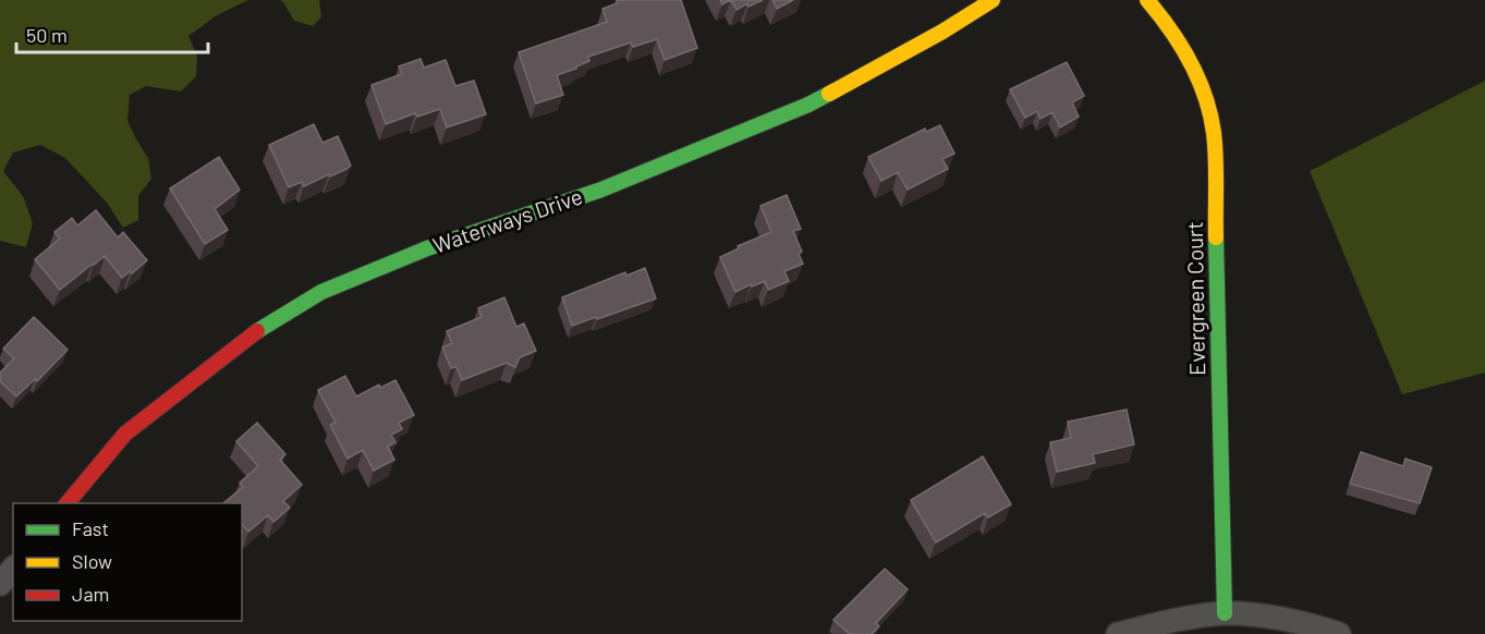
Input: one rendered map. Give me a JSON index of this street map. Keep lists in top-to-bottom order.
{
  "streets": {
    "street": ["Waterways Drive", "Evergreen Court"]
  },
  "legend": ["Fast", "Slow", "Jam"],
  "scale_bar": "50 m"
}
